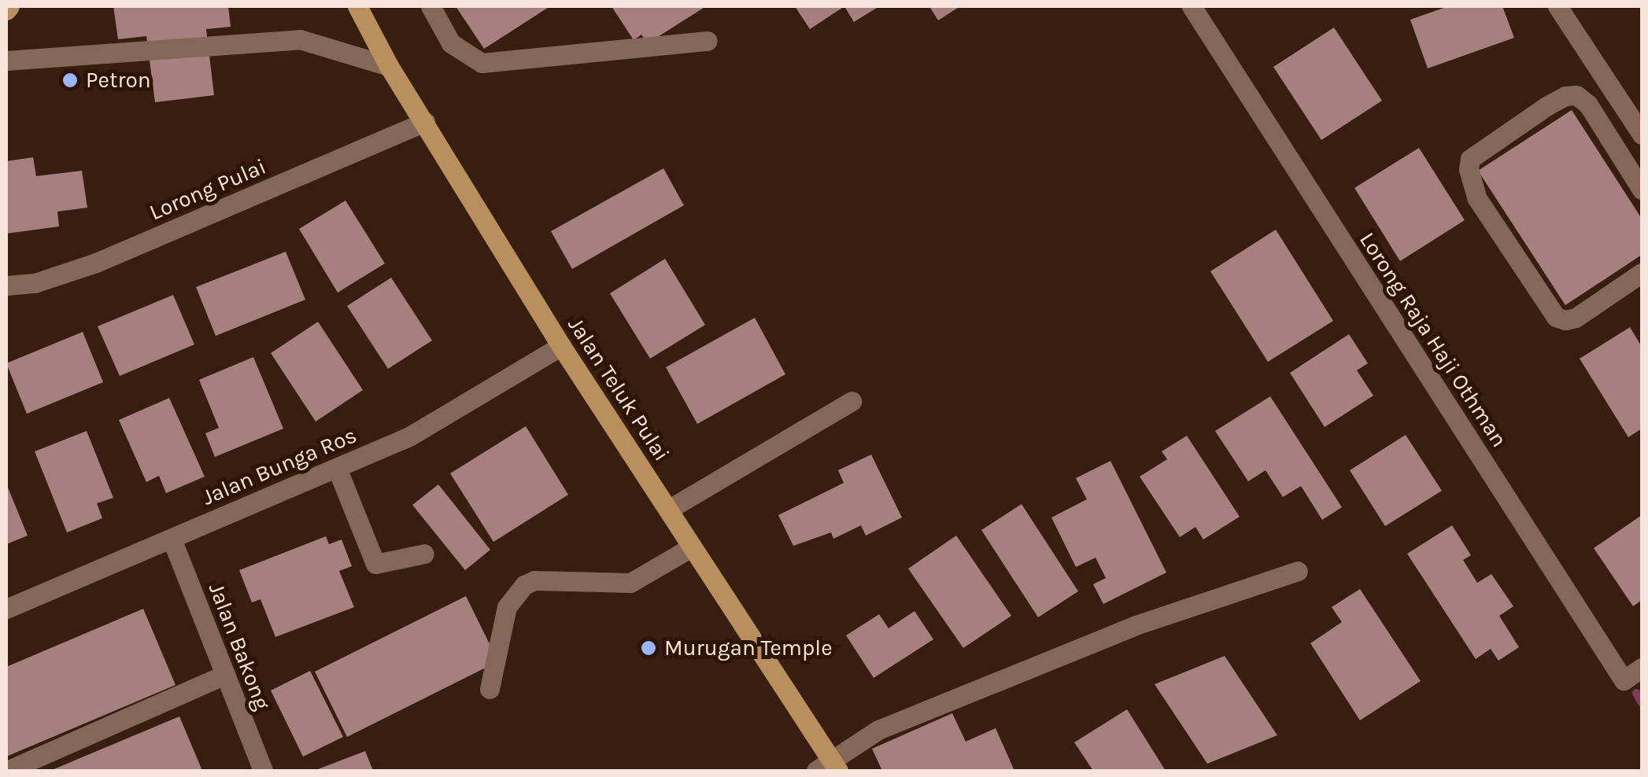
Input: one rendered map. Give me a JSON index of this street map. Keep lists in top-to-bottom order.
{
  "streets": {
    "main road": ["Jalan Teluk Pulai"],
    "street": [
      "Lorong Pulai",
      "Lorong Raja Haji Othman",
      "Jalan Bunga Ros",
      "Jalan Bakong"
    ]
  },
  "crossings": [
    ["Lorong Pulai", "Jalan Teluk Pulai"],
    ["Jalan Teluk Pulai", "Jalan Bunga Ros"],
    ["Jalan Bunga Ros", "Jalan Bakong"]
  ],
  "places": ["Petron", "Murugan Temple"]
}
